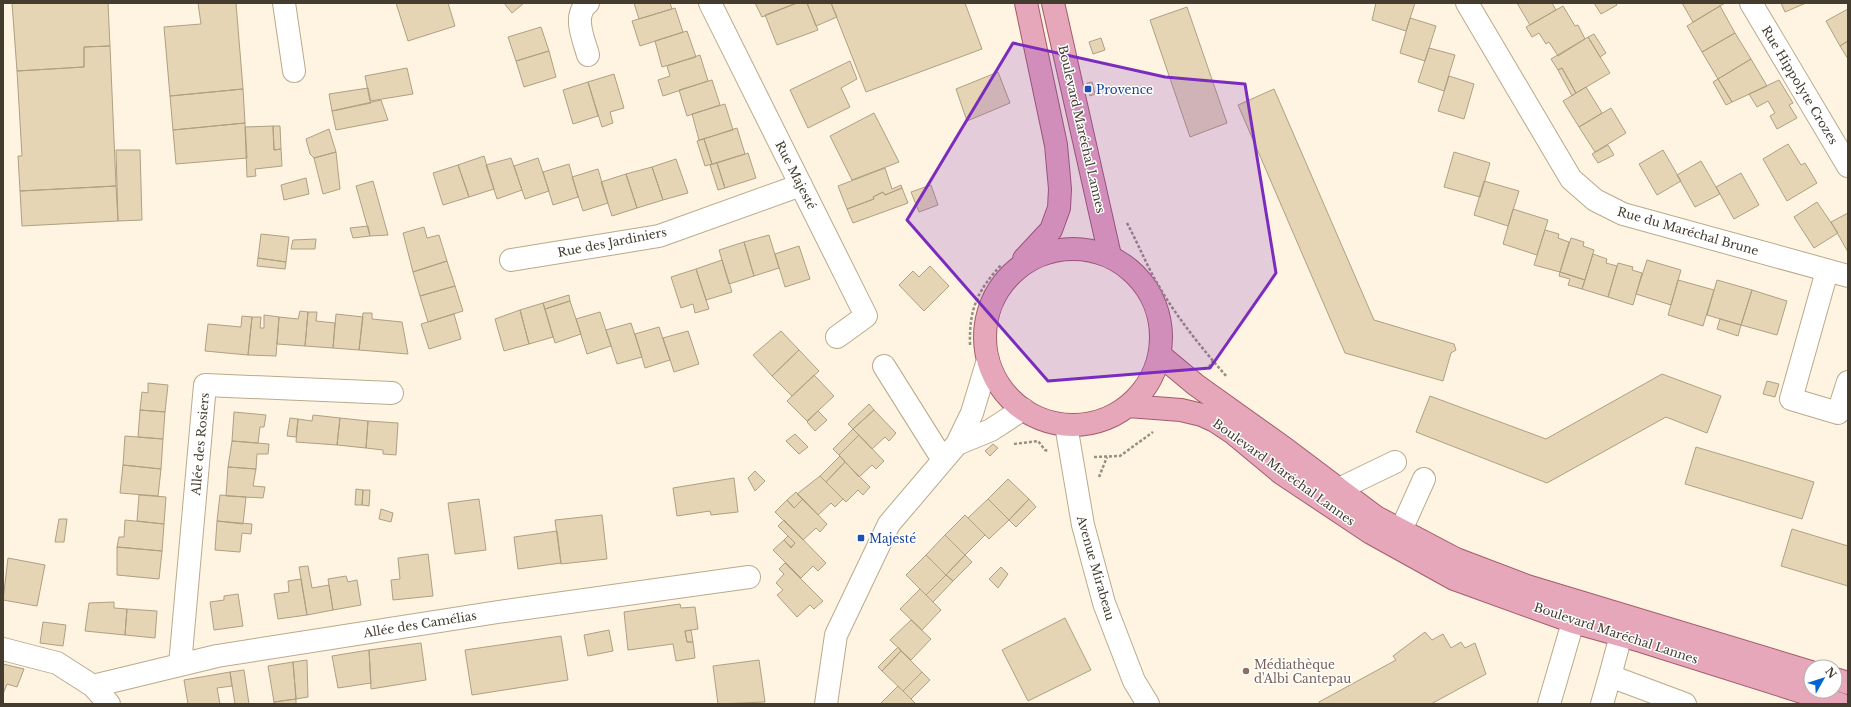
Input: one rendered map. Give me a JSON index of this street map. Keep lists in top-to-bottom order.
{
  "streets": {
    "main road": ["Boulevard Maréchal Lannes"],
    "street": [
      "Rue Hippolyte Crozes",
      "Rue Majesté",
      "Rue du Maréchal Brune",
      "Rue des Jardiniers",
      "Allée des Rosiers",
      "Avenue Mirabeau",
      "Allée des Camélias"
    ]
  },
  "crossings": [
    ["Rue Majesté", "Rue des Jardiniers"],
    ["Allée des Rosiers", "Allée des Camélias"]
  ],
  "places": {
    "transit": ["Provence", "Majesté"],
    "other": ["Médiathèque d'Albi Cantepau"]
  },
  "north": "top right"
}
